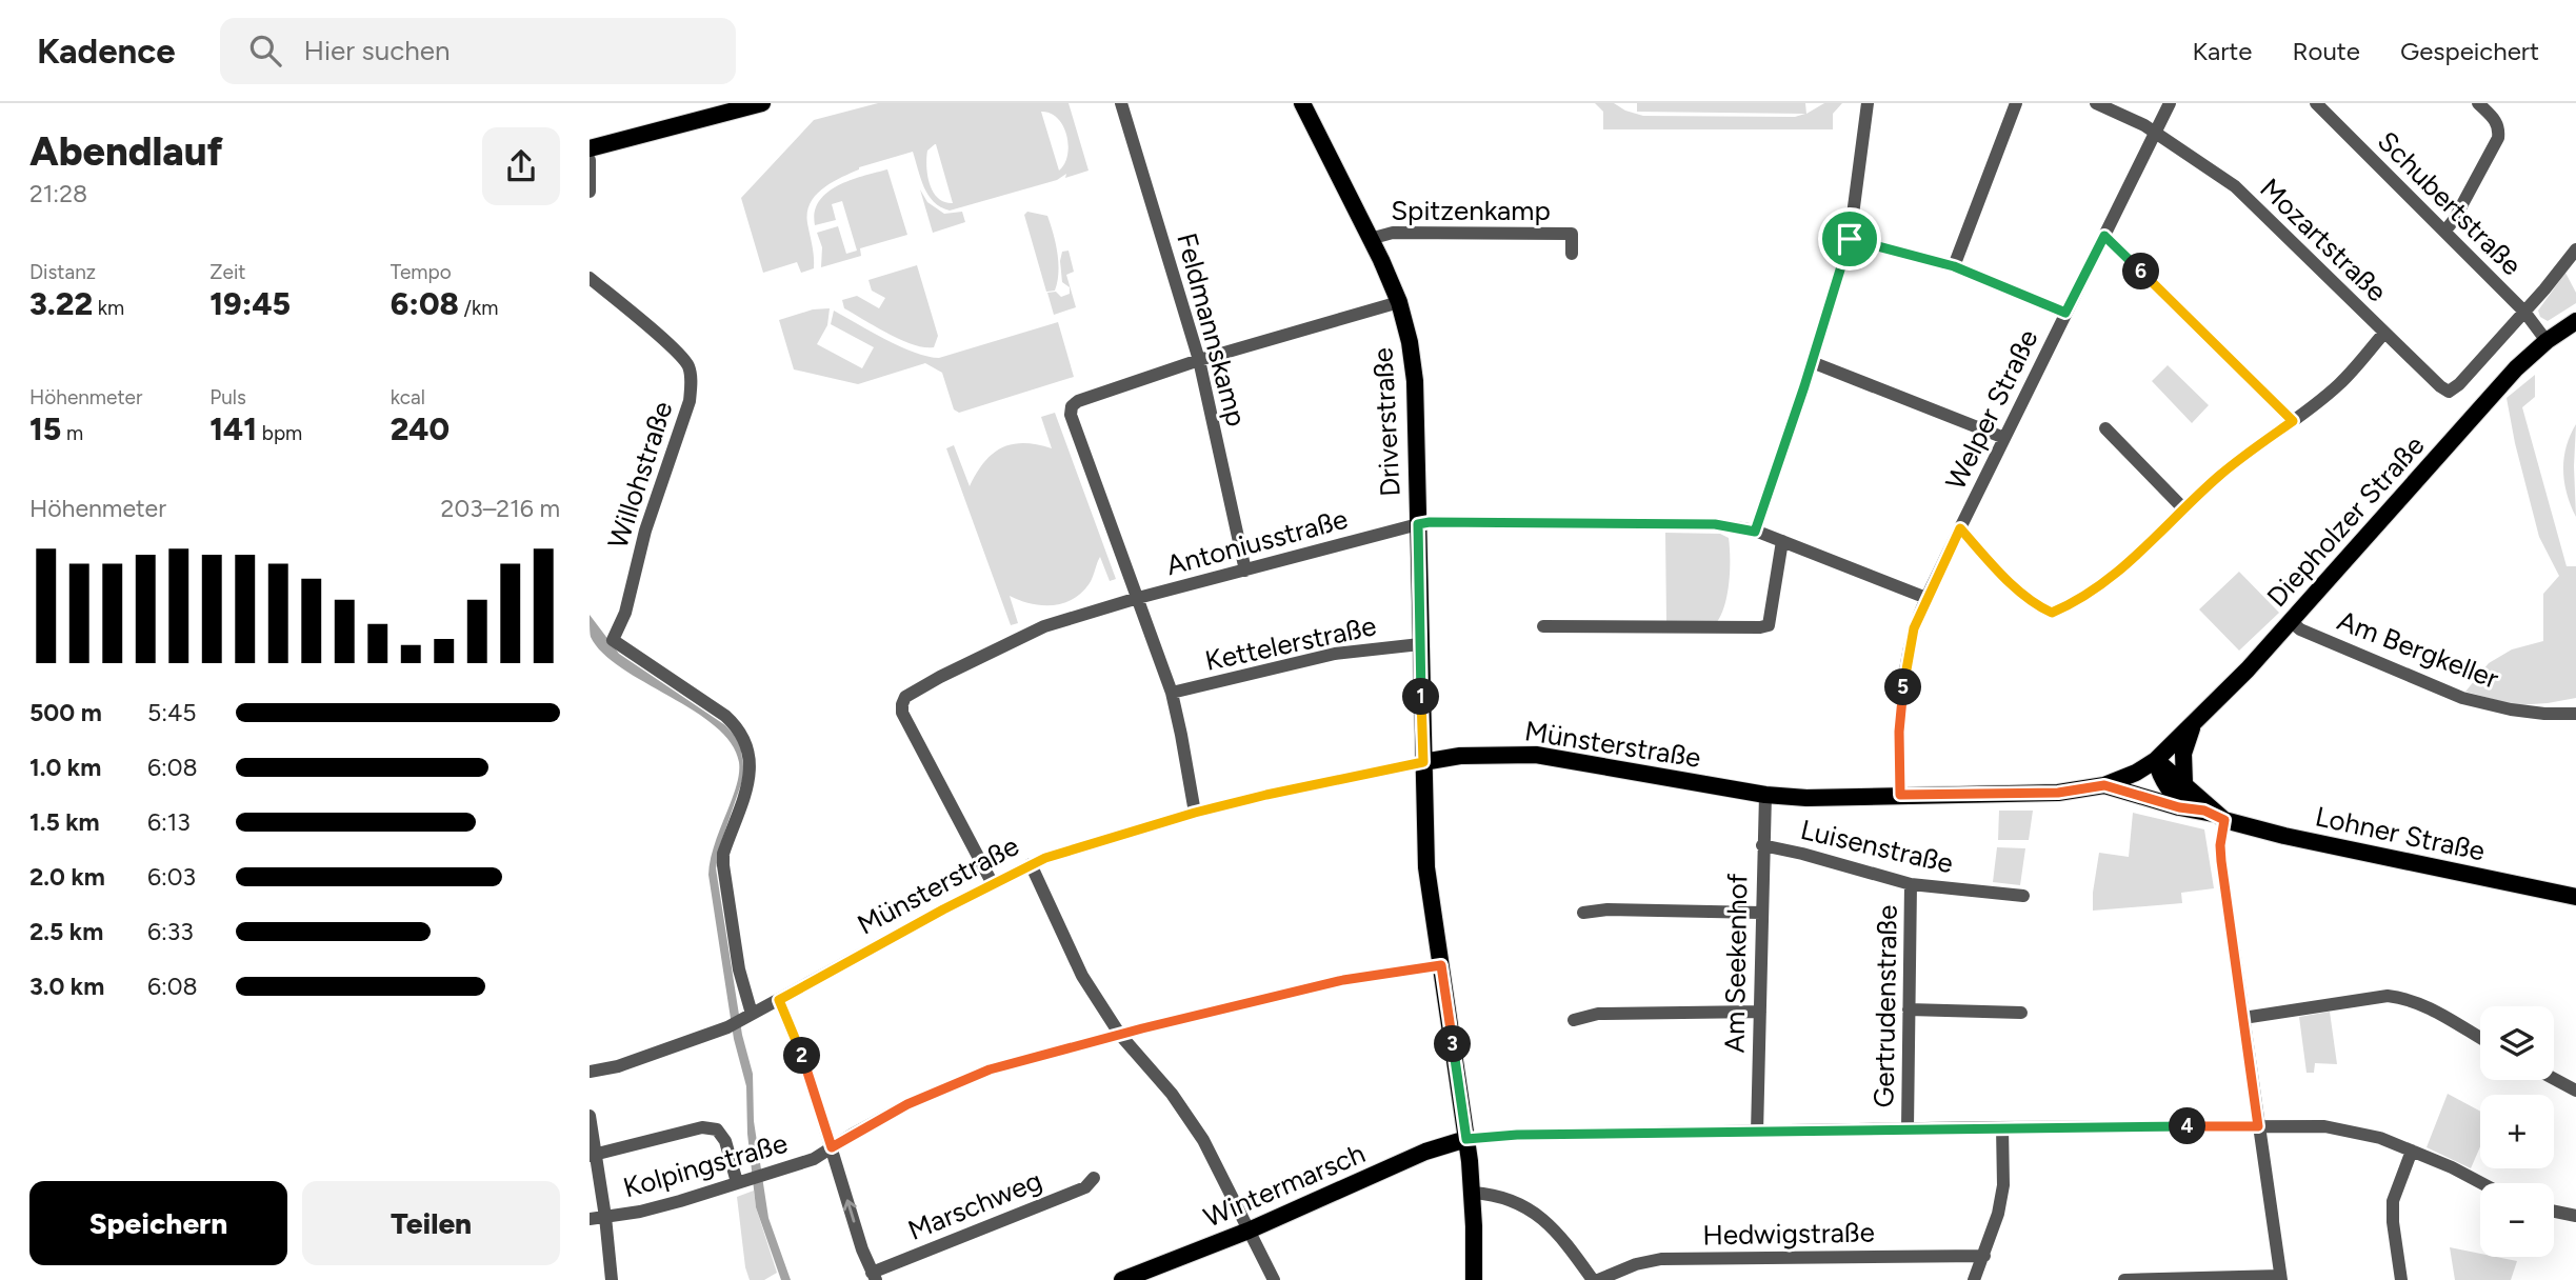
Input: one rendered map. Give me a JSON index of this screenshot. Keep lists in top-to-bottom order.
{
  "streets": {
    "main road": [
      "Driverstraße",
      "Diepholzer Straße",
      "Münsterstraße",
      "Lohner Straße",
      "Wintermarsch"
    ],
    "street": [
      "Schubertstraße",
      "Spitzenkamp",
      "Mozartstraße",
      "Feldmannskamp",
      "Welper Straße",
      "Willohstraße",
      "Antoniusstraße",
      "Kettelerstraße",
      "Am Bergkeller",
      "Luisenstraße",
      "Am Seekenhof",
      "Gertrudenstraße",
      "Kolpingstraße",
      "Marschweg",
      "Hedwigstraße"
    ]
  },
  "crossings": [
    ["Schubertstraße", "Mozartstraße"],
    ["Schubertstraße", "Diepholzer Straße"],
    ["Spitzenkamp", "Driverstraße"],
    ["Mozartstraße", "Welper Straße"],
    ["Feldmannskamp", "Antoniusstraße"],
    ["Welper Straße", "Antoniusstraße"],
    ["Welper Straße", "Münsterstraße"],
    ["Driverstraße", "Antoniusstraße"],
    ["Driverstraße", "Kettelerstraße"],
    ["Driverstraße", "Münsterstraße"],
    ["Driverstraße", "Kolpingstraße"],
    ["Driverstraße", "Wintermarsch"],
    ["Willohstraße", "Münsterstraße"],
    ["Diepholzer Straße", "Am Bergkeller"],
    ["Diepholzer Straße", "Münsterstraße"],
    ["Antoniusstraße", "Münsterstraße"],
    ["Münsterstraße", "Lohner Straße"],
    ["Münsterstraße", "Am Seekenhof"],
    ["Luisenstraße", "Am Seekenhof"],
    ["Luisenstraße", "Gertrudenstraße"]
  ],
  "page": {
    "header": "Kadence",
    "search": "Hier suchen",
    "nav": ["Karte", "Route", "Gespeichert"],
    "heading": ["Abendlauf", "21:28"],
    "stats": [
      ["Distanz", "3.22 km"],
      ["Zeit", "19:45"],
      ["Tempo", "6:08 /km"],
      ["Höhenmeter", "15 m"],
      ["Puls", "141 bpm"],
      ["kcal", "240"]
    ],
    "pins": [
      "6",
      "5",
      "1",
      "3",
      "2",
      "4"
    ],
    "chart": ["Höhenmeter", "203–216 m"],
    "list": [
      {
        "name": "500 m",
        "note": "5:45"
      },
      {
        "name": "1.0 km",
        "note": "6:08"
      },
      {
        "name": "1.5 km",
        "note": "6:13"
      },
      {
        "name": "2.0 km",
        "note": "6:03"
      },
      {
        "name": "2.5 km",
        "note": "6:33"
      },
      {
        "name": "3.0 km",
        "note": "6:08"
      }
    ],
    "map_buttons": ["+", "−"],
    "buttons": ["Speichern", "Teilen"]
  }
}
